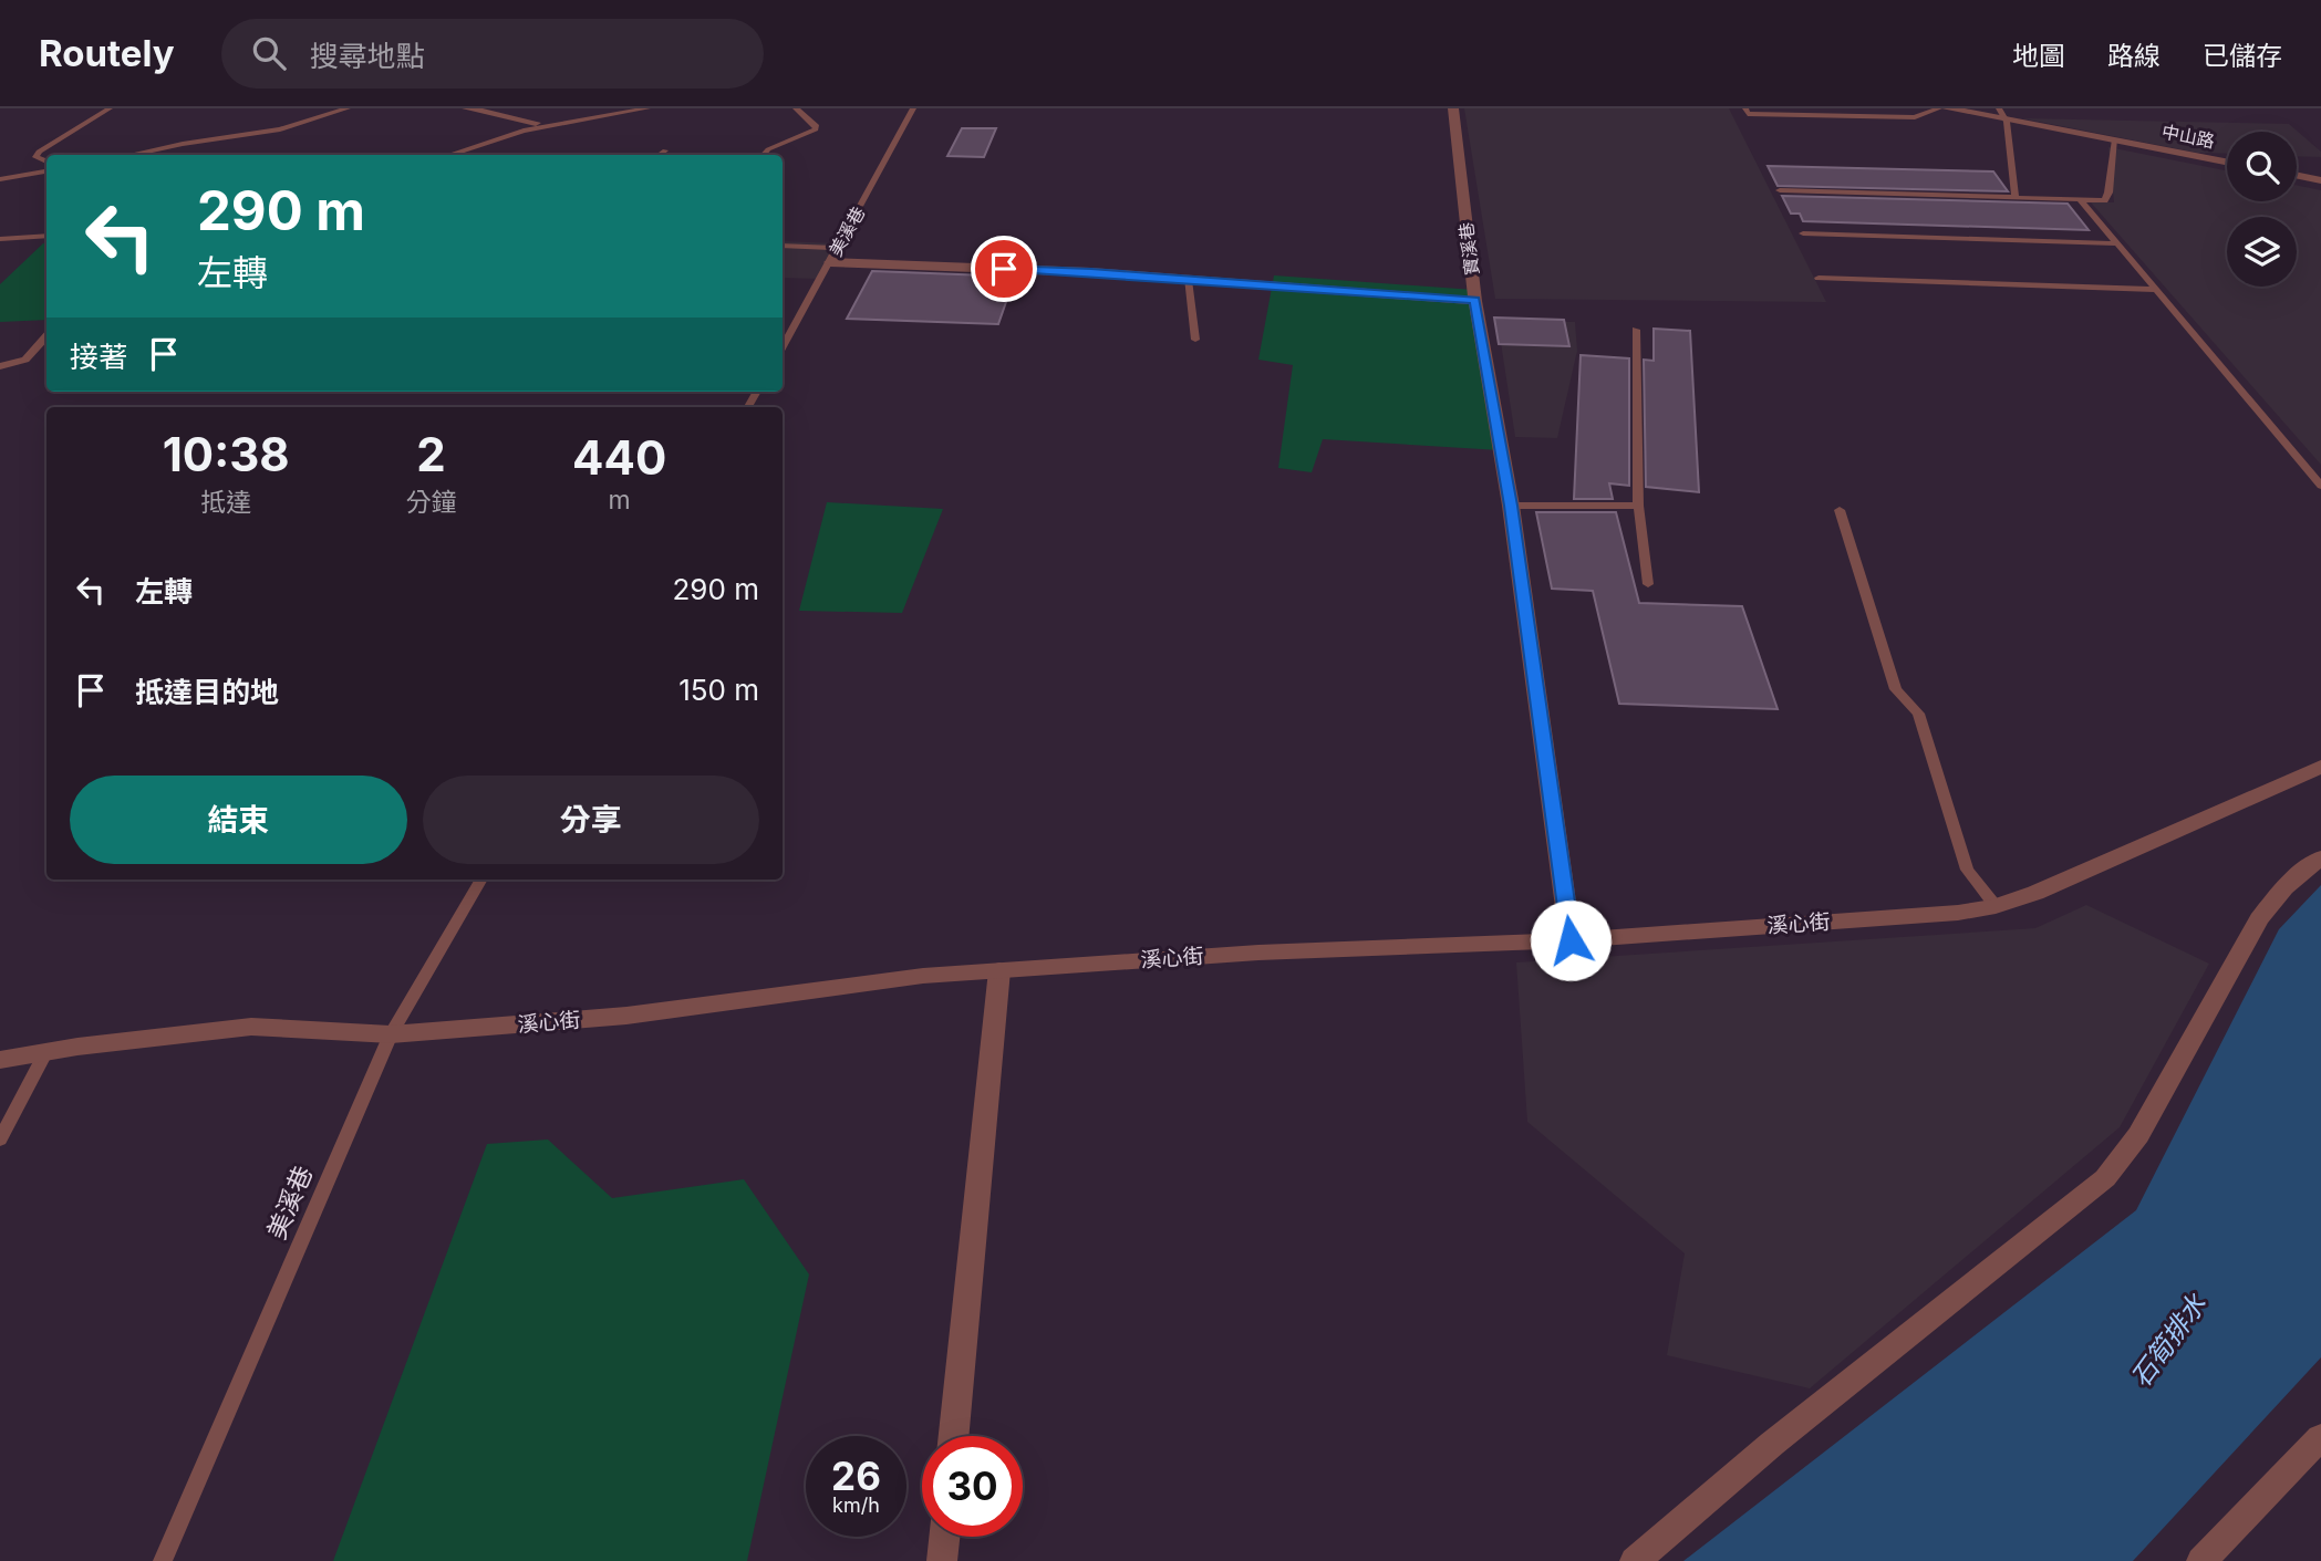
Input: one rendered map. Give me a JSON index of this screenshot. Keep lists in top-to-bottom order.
{
  "streets": {
    "street": ["中山路", "寶溪巷", "溪心街"],
    "lane": ["美溪巷"]
  },
  "crossings": [
    ["美溪巷", "溪心街"],
    ["寶溪巷", "溪心街"]
  ],
  "water": ["石筍排水"],
  "page": {
    "header": "Routely",
    "search": "搜尋地點",
    "nav": ["地圖", "路線", "已儲存"],
    "turn": ["290 m", "左轉"],
    "then": "接著",
    "eta": [
      "10:38",
      "抵達",
      "2",
      "分鐘",
      "440",
      "m"
    ],
    "list": [
      {
        "name": "左轉",
        "value": "290 m"
      },
      {
        "name": "抵達目的地",
        "value": "150 m"
      }
    ],
    "buttons": ["結束", "分享"],
    "speed": "26 km/h",
    "limit": "30"
  }
}
